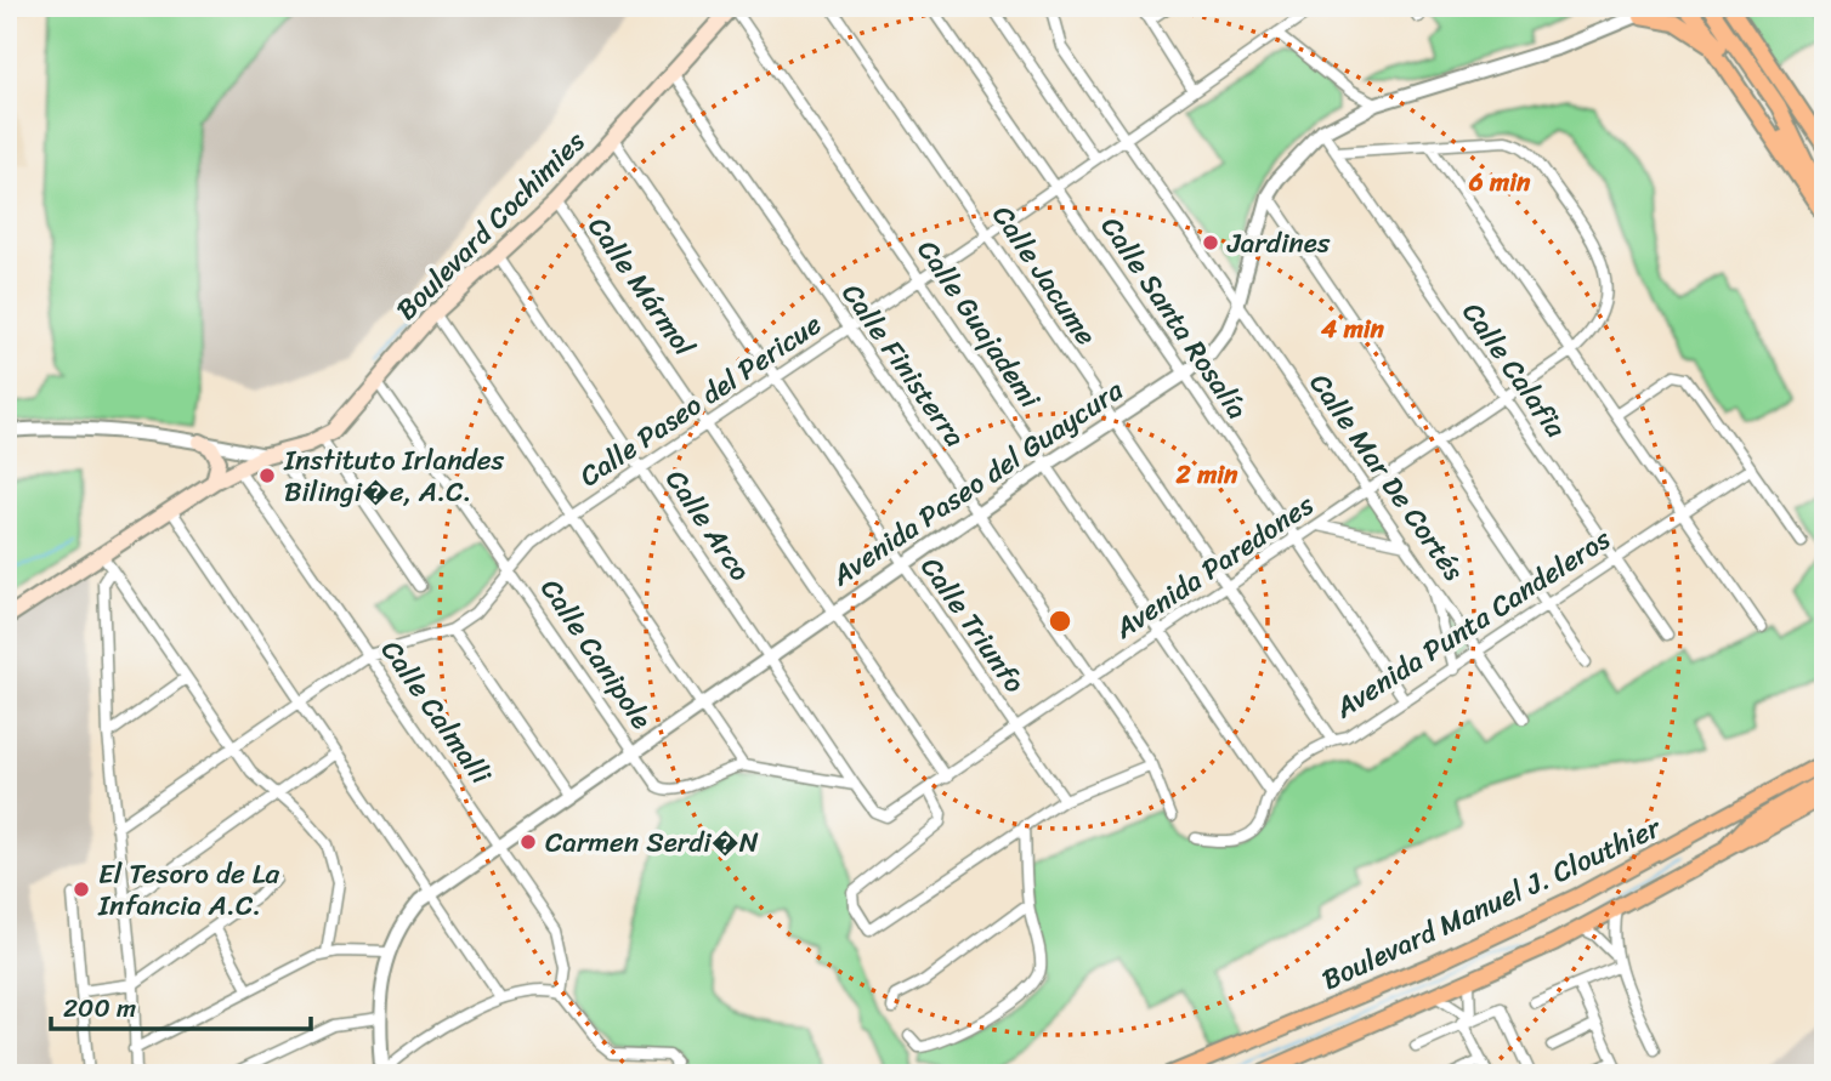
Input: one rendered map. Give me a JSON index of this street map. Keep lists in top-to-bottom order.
{
  "streets": {
    "main road": ["Boulevard Cochimies", "Boulevard Manuel J. Clouthier"],
    "street": [
      "Calle Jacume",
      "Calle Mármol",
      "Calle Santa Rosalía",
      "Calle Guajademi",
      "Calle Finisterra",
      "Calle Calafia",
      "Calle Paseo del Pericue",
      "Calle Mar De Cortés",
      "Avenida Paseo del Guaycura",
      "Calle Arco",
      "Avenida Paredones",
      "Avenida Punta Candeleros",
      "Calle Triunfo",
      "Calle Canipole",
      "Calle Calmalli"
    ]
  },
  "crossings": [
    ["Boulevard Cochimies", "Calle Mármol"],
    ["Boulevard Cochimies", "Calle Guajademi"],
    ["Boulevard Cochimies", "Calle Finisterra"],
    ["Boulevard Cochimies", "Calle Arco"],
    ["Boulevard Cochimies", "Calle Triunfo"],
    ["Boulevard Cochimies", "Calle Canipole"],
    ["Boulevard Cochimies", "Calle Calmalli"],
    ["Calle Jacume", "Calle Paseo del Pericue"],
    ["Calle Jacume", "Avenida Paseo del Guaycura"],
    ["Calle Jacume", "Avenida Paredones"],
    ["Calle Jacume", "Avenida Punta Candeleros"],
    ["Calle Mármol", "Calle Paseo del Pericue"],
    ["Calle Mármol", "Avenida Paseo del Guaycura"],
    ["Calle Mármol", "Avenida Paredones"],
    ["Calle Santa Rosalía", "Calle Paseo del Pericue"],
    ["Calle Santa Rosalía", "Avenida Paseo del Guaycura"],
    ["Calle Santa Rosalía", "Avenida Paredones"],
    ["Calle Santa Rosalía", "Avenida Punta Candeleros"],
    ["Calle Guajademi", "Calle Paseo del Pericue"],
    ["Calle Guajademi", "Avenida Paseo del Guaycura"],
    ["Calle Guajademi", "Avenida Paredones"],
    ["Calle Guajademi", "Avenida Punta Candeleros"],
    ["Calle Finisterra", "Calle Paseo del Pericue"],
    ["Calle Finisterra", "Avenida Paseo del Guaycura"],
    ["Calle Finisterra", "Avenida Paredones"],
    ["Calle Calafia", "Avenida Paseo del Guaycura"],
    ["Calle Calafia", "Avenida Paredones"],
    ["Calle Calafia", "Avenida Punta Candeleros"],
    ["Calle Paseo del Pericue", "Calle Mar De Cortés"],
    ["Calle Paseo del Pericue", "Calle Arco"],
    ["Calle Paseo del Pericue", "Calle Triunfo"],
    ["Calle Paseo del Pericue", "Calle Canipole"],
    ["Calle Paseo del Pericue", "Calle Calmalli"],
    ["Calle Mar De Cortés", "Avenida Paseo del Guaycura"],
    ["Calle Mar De Cortés", "Avenida Paredones"],
    ["Calle Mar De Cortés", "Avenida Punta Candeleros"],
    ["Avenida Paseo del Guaycura", "Calle Arco"],
    ["Avenida Paseo del Guaycura", "Calle Triunfo"],
    ["Avenida Paseo del Guaycura", "Calle Canipole"],
    ["Avenida Paseo del Guaycura", "Calle Calmalli"],
    ["Calle Arco", "Avenida Paredones"],
    ["Calle Arco", "Calle Canipole"],
    ["Avenida Paredones", "Calle Triunfo"]
  ],
  "places": [
    "Jardines",
    "Instituto Irlandes Bilingi�e, A.C.",
    "Carmen Serdi�N",
    "El Tesoro de La Infancia A.C."
  ],
  "scale_bar": "200 m",
  "rings": ["6 min", "4 min", "2 min"]
}
